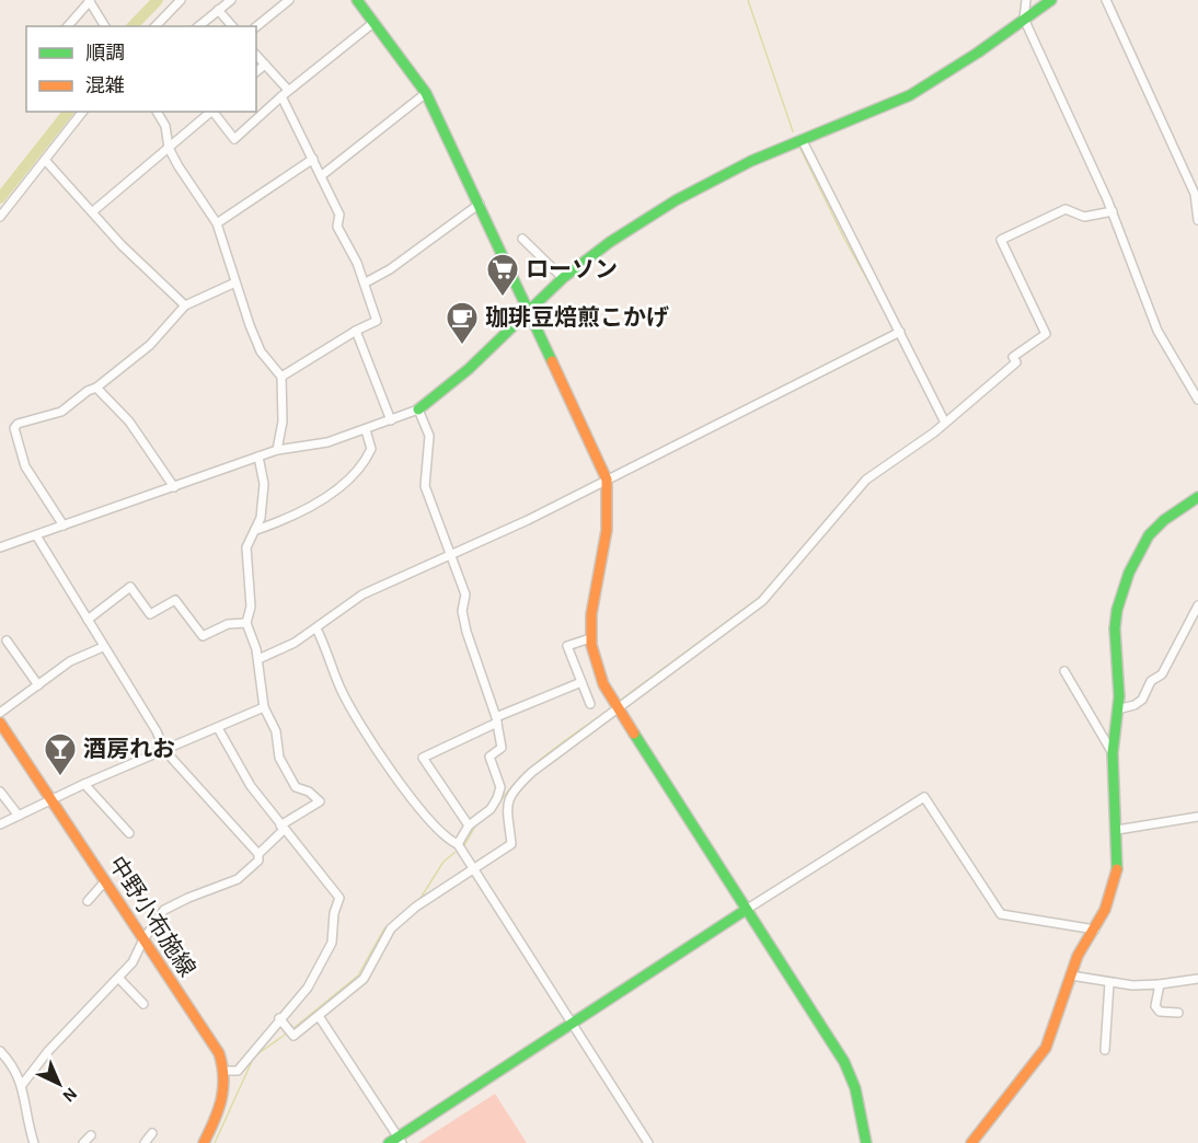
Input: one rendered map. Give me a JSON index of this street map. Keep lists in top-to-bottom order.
{
  "streets": {
    "street": ["中野小布施線"]
  },
  "places": {
    "supermarket": ["ローソン"],
    "cafe": ["珈琲豆焙煎こかげ"],
    "bar": ["酒房れお"]
  },
  "legend": ["順調", "混雑"],
  "north": "bottom right"
}
